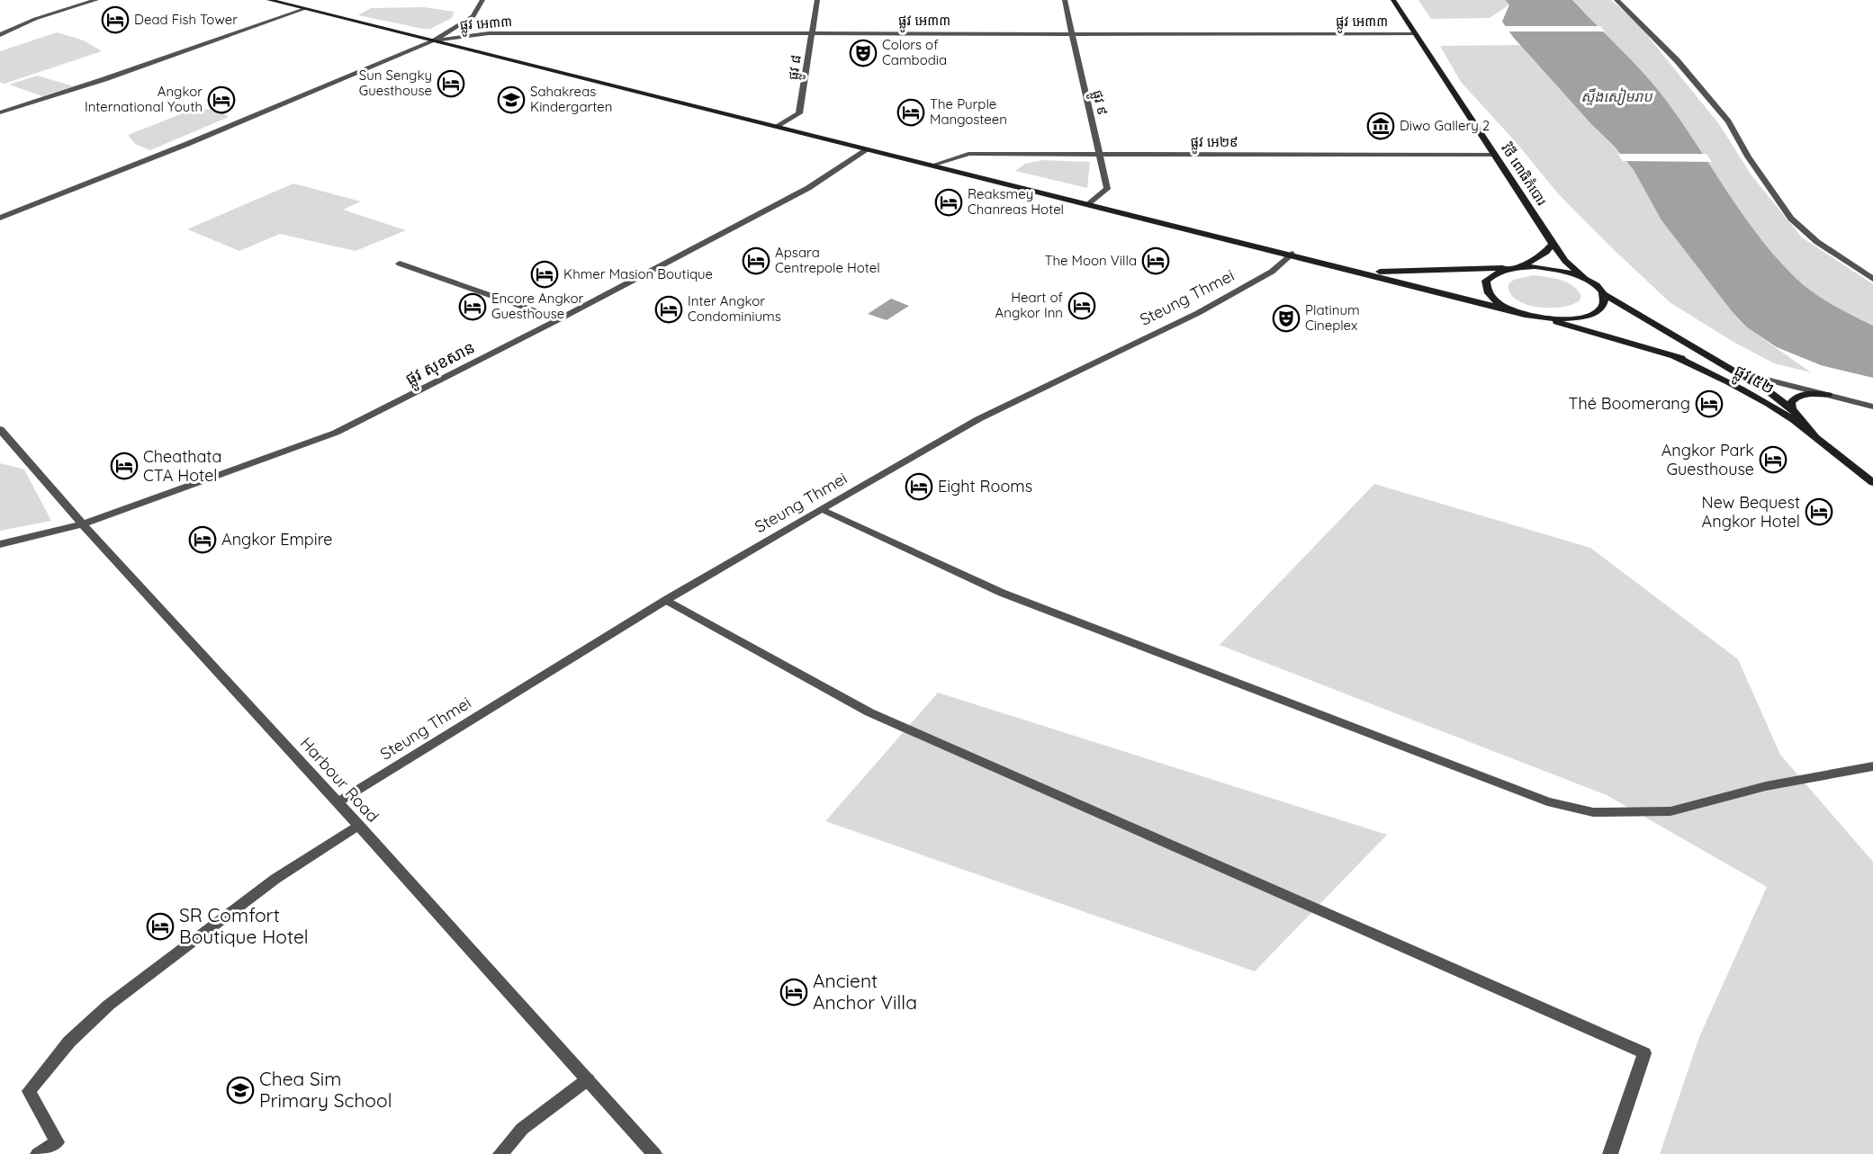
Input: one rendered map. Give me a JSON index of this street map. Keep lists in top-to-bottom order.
{
  "streets": {
    "main road": ["វិថី ពោធិកំបោរ", "ផ្លូវ ៥២"],
    "street": [
      "ផ្លូវ អេ៣៣",
      "ផ្លូវ ៨",
      "ផ្លូវ ៩",
      "ផ្លូវ អេ២៩",
      "Steung Thmei",
      "ផ្លូវ សុខសាន",
      "Harbour Road"
    ]
  },
  "crossings": [
    ["ផ្លូវ អេ៣៣", "ផ្លូវ ៨"],
    ["ផ្លូវ អេ៣៣", "ផ្លូវ ៩"],
    ["ផ្លូវ អេ៣៣", "វិថី ពោធិកំបោរ"],
    ["ផ្លូវ ៩", "ផ្លូវ អេ២៩"],
    ["ផ្លូវ អេ២៩", "វិថី ពោធិកំបោរ"],
    ["វិថី ពោធិកំបោរ", "ផ្លូវ ៥២"],
    ["Steung Thmei", "Harbour Road"],
    ["ផ្លូវ សុខសាន", "Harbour Road"]
  ],
  "water": ["ស្ទឹងសៀមរាប"],
  "places": {
    "hotel": [
      "Dead Fish Tower",
      "Sun Sengky Guesthouse",
      "Angkor International Youth",
      "The Purple Mangosteen",
      "Reaksmey Chanreas Hotel",
      "Apsara Centrepole Hotel",
      "The Moon Villa",
      "Khmer Masion Boutique",
      "Heart of Angkor Inn",
      "Encore Angkor Guesthouse",
      "Inter Angkor Condominiums",
      "Thé Boomerang",
      "Angkor Park Guesthouse",
      "Cheathata CTA Hotel",
      "Eight Rooms",
      "New Bequest Angkor Hotel",
      "Angkor Empire",
      "SR Comfort Boutique Hotel",
      "Ancient Anchor Villa"
    ],
    "theatre": ["Colors of Cambodia", "Platinum Cineplex"],
    "school or university": ["Sahakreas Kindergarten", "Chea Sim Primary School"],
    "museum": ["Diwo Gallery 2"]
  }
}
